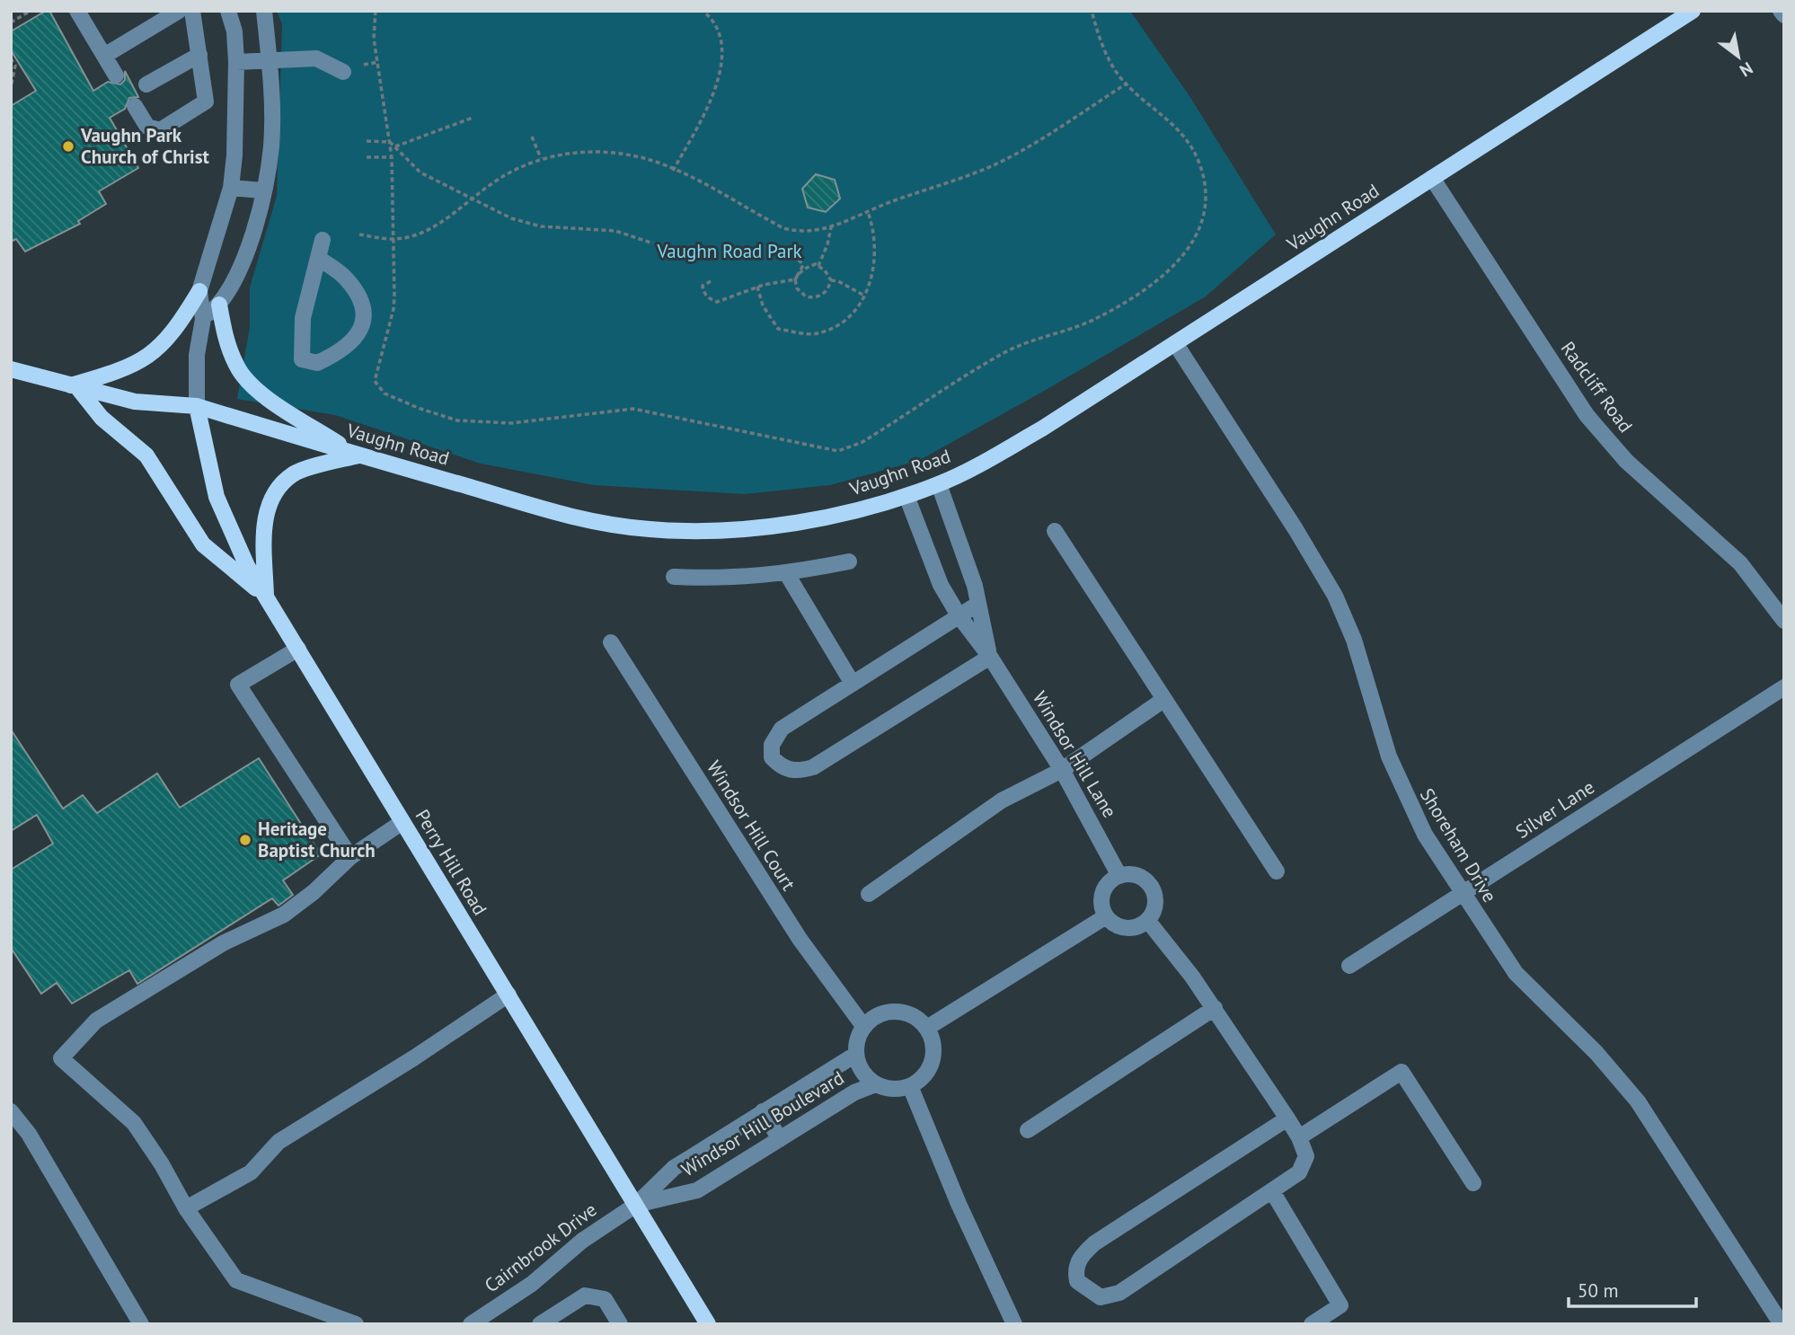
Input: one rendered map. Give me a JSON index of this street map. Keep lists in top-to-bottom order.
{
  "streets": {
    "main road": ["Vaughn Road", "Perry Hill Road"],
    "street": [
      "Radcliff Road",
      "Windsor Hill Lane",
      "Silver Lane",
      "Windsor Hill Court",
      "Shoreham Drive",
      "Windsor Hill Boulevard",
      "Cairnbrook Drive"
    ]
  },
  "crossings": [
    ["Vaughn Road", "Radcliff Road"],
    ["Vaughn Road", "Windsor Hill Lane"],
    ["Vaughn Road", "Shoreham Drive"],
    ["Vaughn Road", "Perry Hill Road"],
    ["Silver Lane", "Shoreham Drive"],
    ["Windsor Hill Court", "Windsor Hill Boulevard"],
    ["Perry Hill Road", "Windsor Hill Boulevard"],
    ["Perry Hill Road", "Cairnbrook Drive"],
    ["Windsor Hill Boulevard", "Cairnbrook Drive"]
  ],
  "parks": ["Vaughn Road Park"],
  "places": ["Vaughn Park Church of Christ", "Heritage Baptist Church"],
  "scale_bar": "50 m",
  "north": "bottom right"
}
